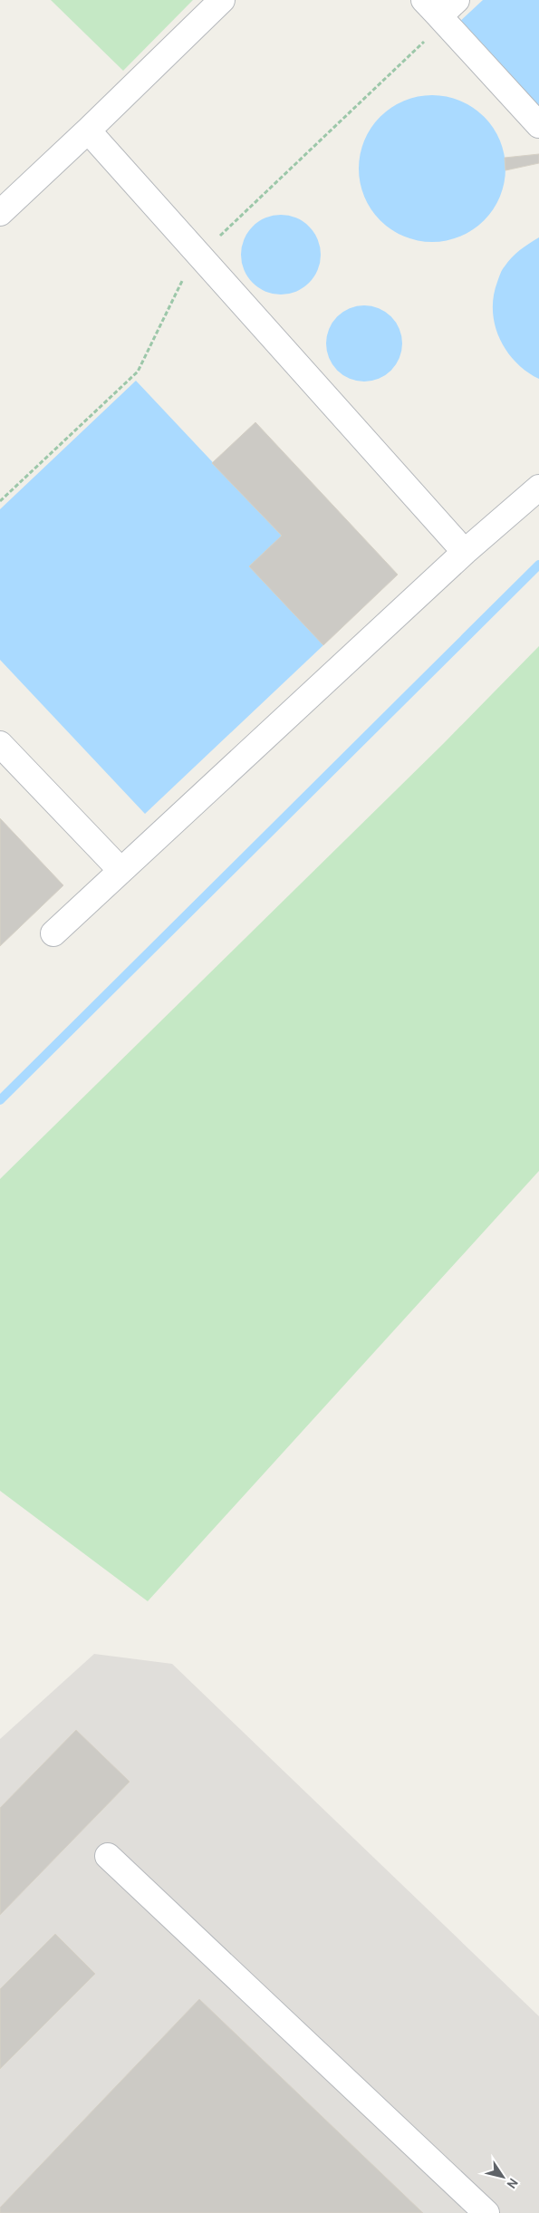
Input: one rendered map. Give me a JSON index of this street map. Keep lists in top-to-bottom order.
{
  "north": "bottom right"
}
